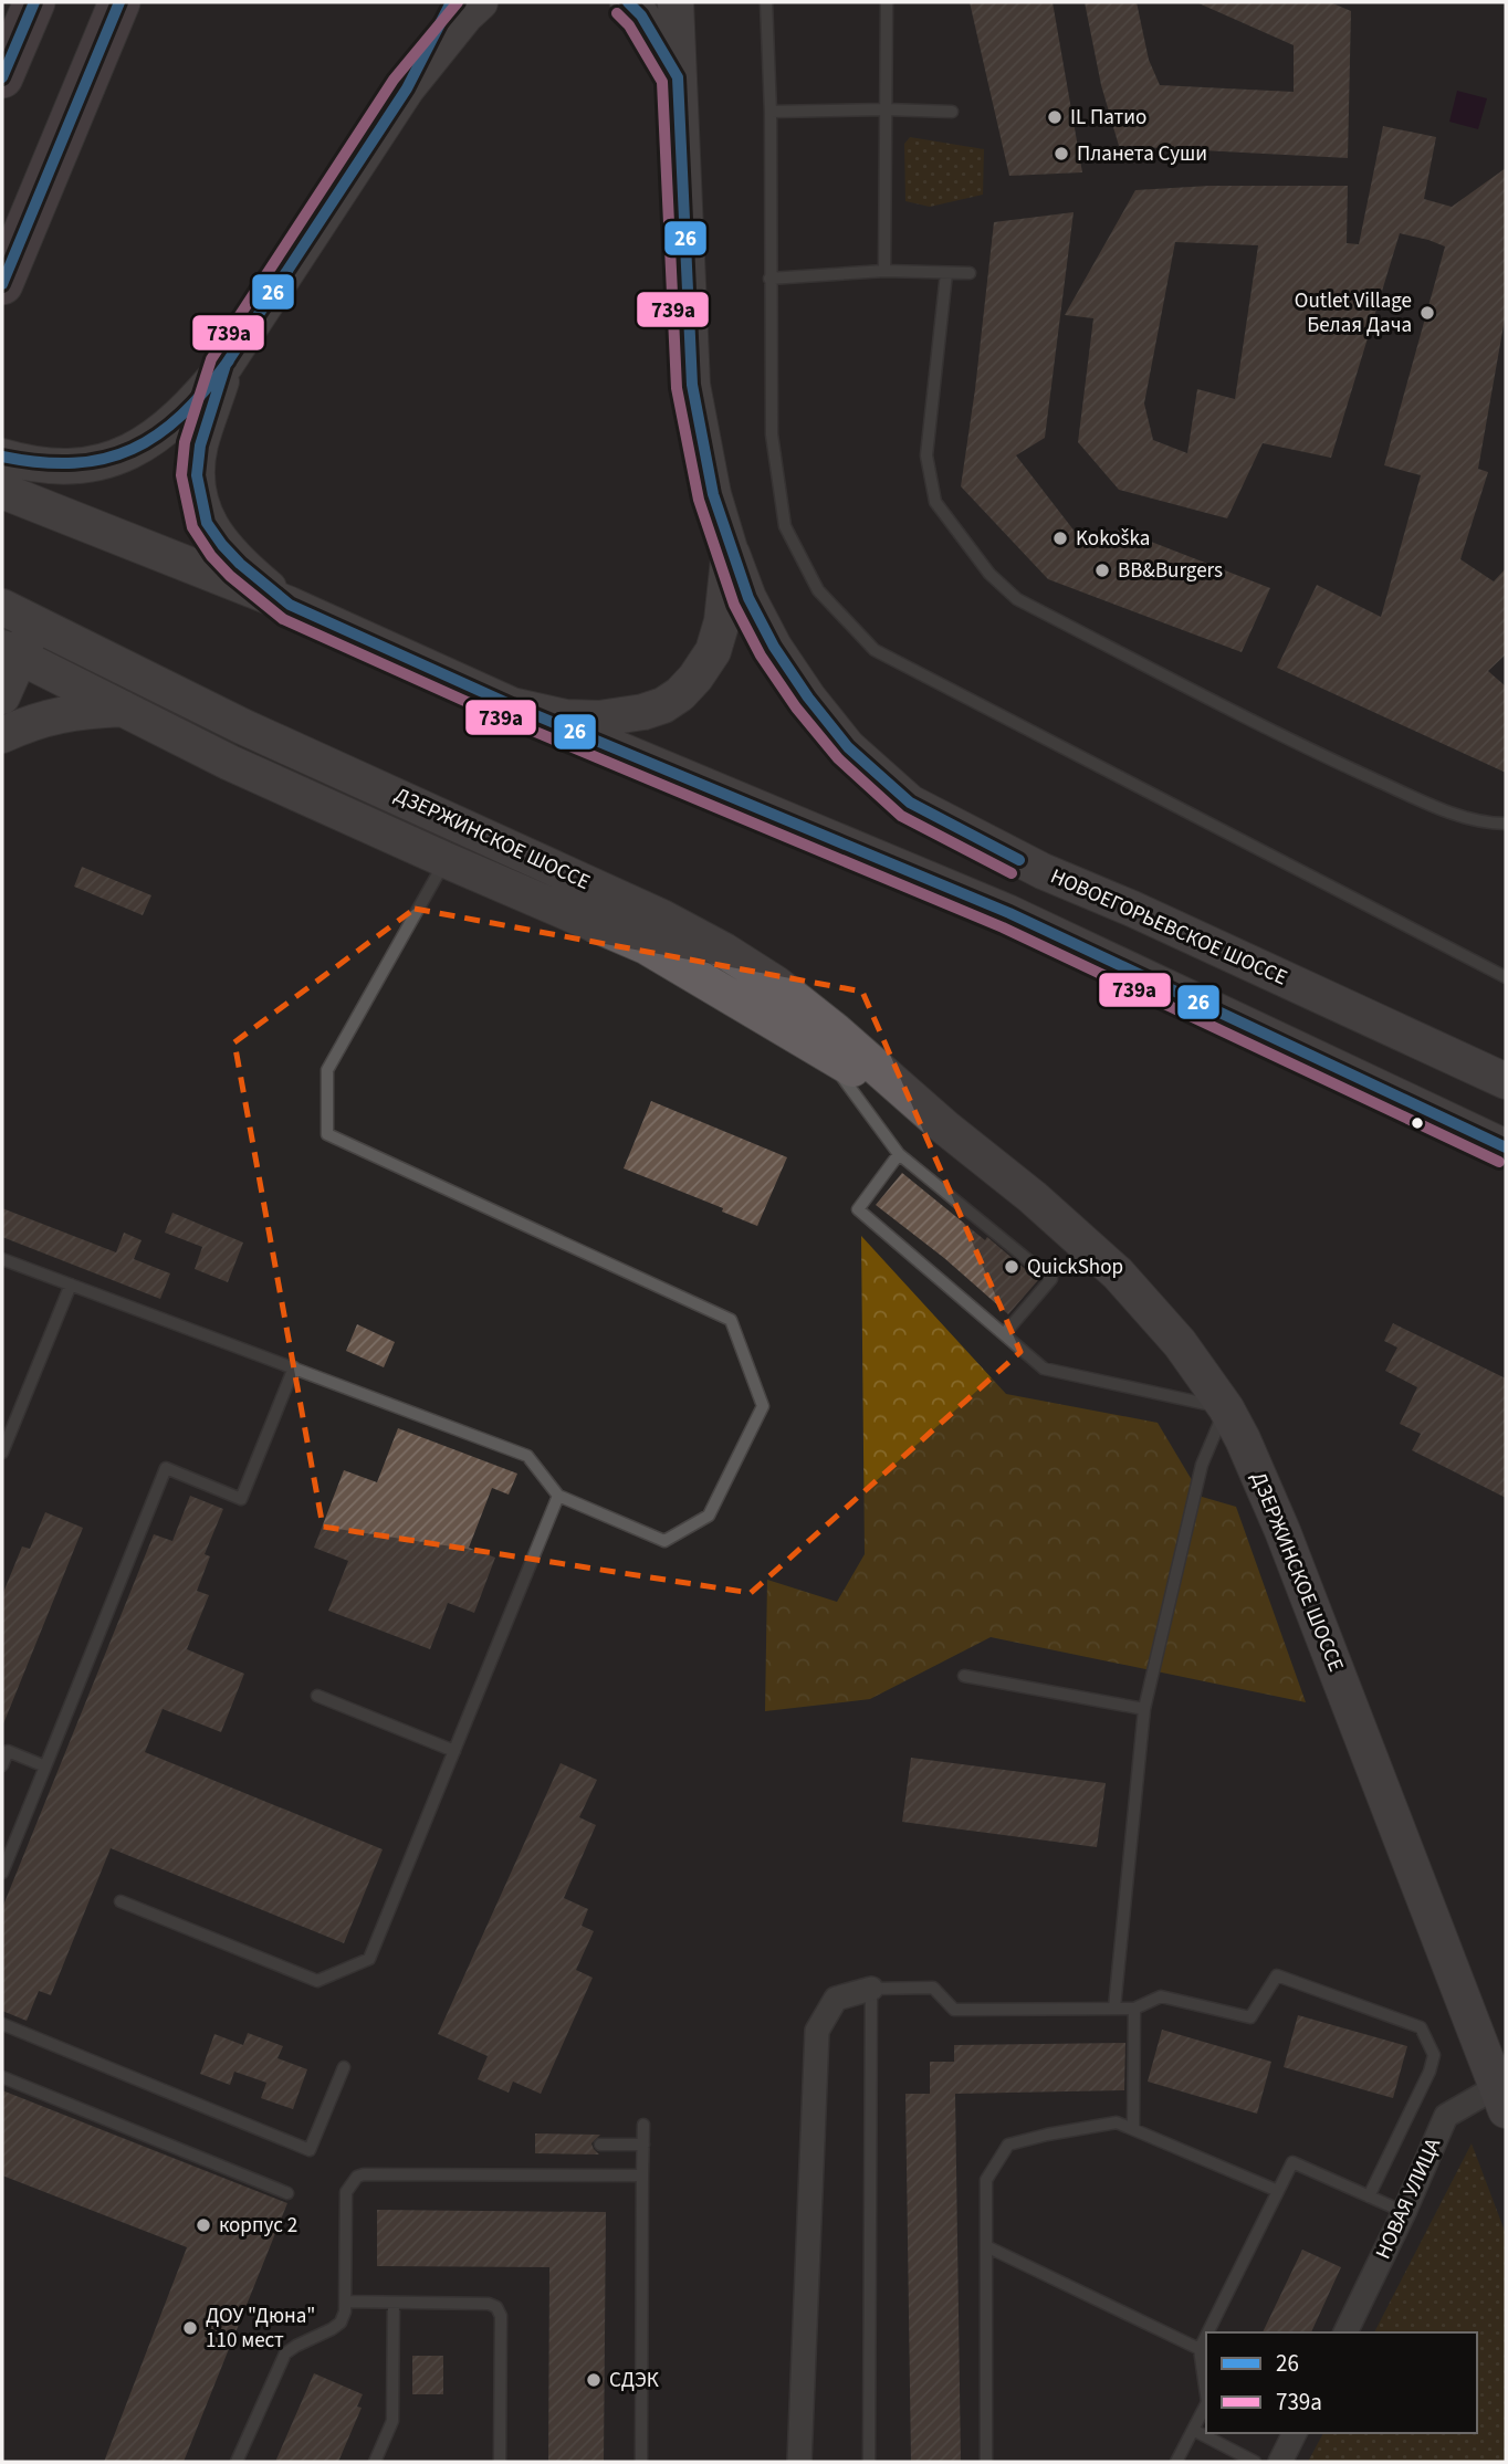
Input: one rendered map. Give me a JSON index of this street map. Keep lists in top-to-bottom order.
{
  "streets": {
    "main road": ["ДЗЕРЖИНСКОЕ ШОССЕ", "НОВОЕГОРЬЕВСКОЕ ШОССЕ"],
    "street": ["НОВАЯ УЛИЦА"]
  },
  "crossings": [
    ["ДЗЕРЖИНСКОЕ ШОССЕ", "НОВАЯ УЛИЦА"]
  ],
  "places": [
    "IL Патио",
    "Планета Суши",
    "Outlet Village Белая Дача",
    "Kokoška",
    "BB&Burgers",
    "QuickShop",
    "корпус 2",
    "ДОУ \"Дюна\" 110 мест",
    "СДЭК"
  ],
  "lines": ["transit line 26", "transit line 739а"],
  "legend": ["26", "739а"]
}
